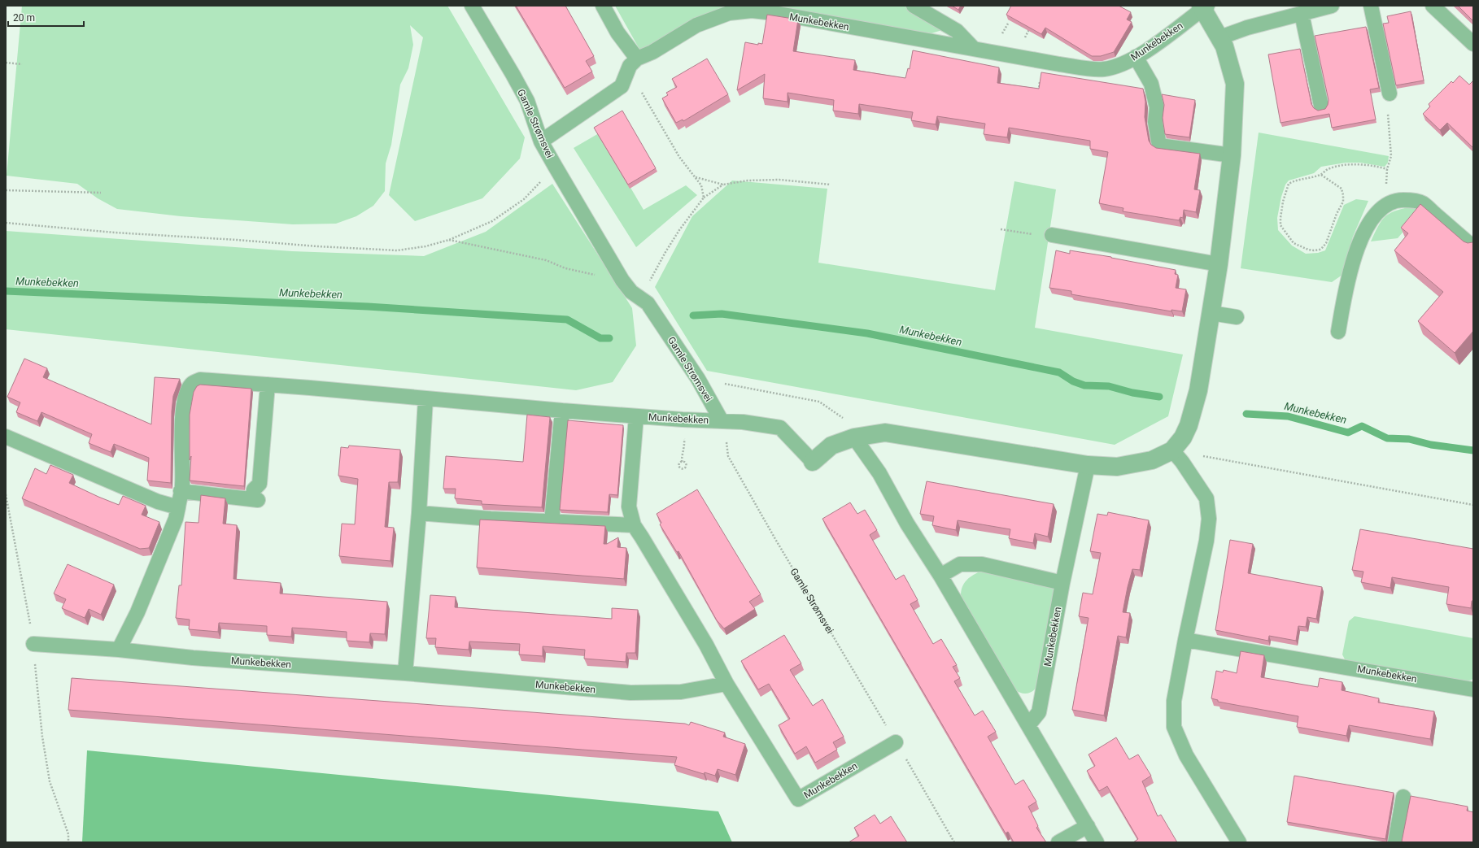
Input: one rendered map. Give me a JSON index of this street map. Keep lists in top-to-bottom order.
{
  "streets": {
    "street": ["Munkebekken"],
    "lane": ["Gamle Strømsvei"]
  },
  "crossings": [
    ["Munkebekken", "Gamle Strømsvei"]
  ],
  "water": ["Munkebekken"],
  "scale_bar": "20 m"
}
